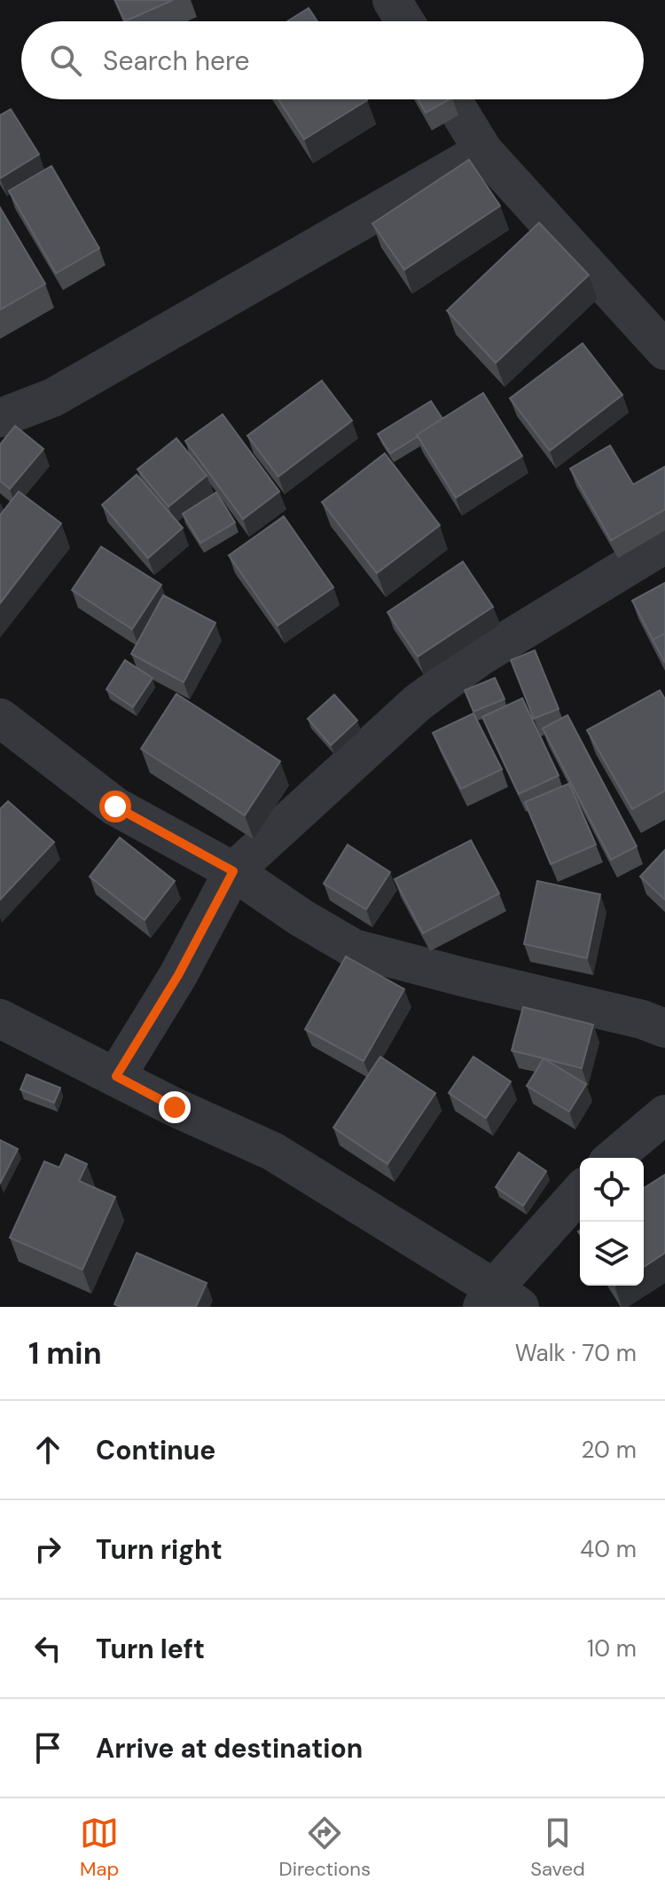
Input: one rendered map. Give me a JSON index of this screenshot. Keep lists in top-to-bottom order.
{
  "page": {
    "search": "Search here",
    "heading": ["1 min", "Walk · 70 m"],
    "list": [
      ["Continue", "20 m"],
      ["Turn right", "40 m"],
      ["Turn left", "10 m"],
      "Arrive at destination"
    ],
    "nav": ["Map", "Directions", "Saved"]
  }
}
